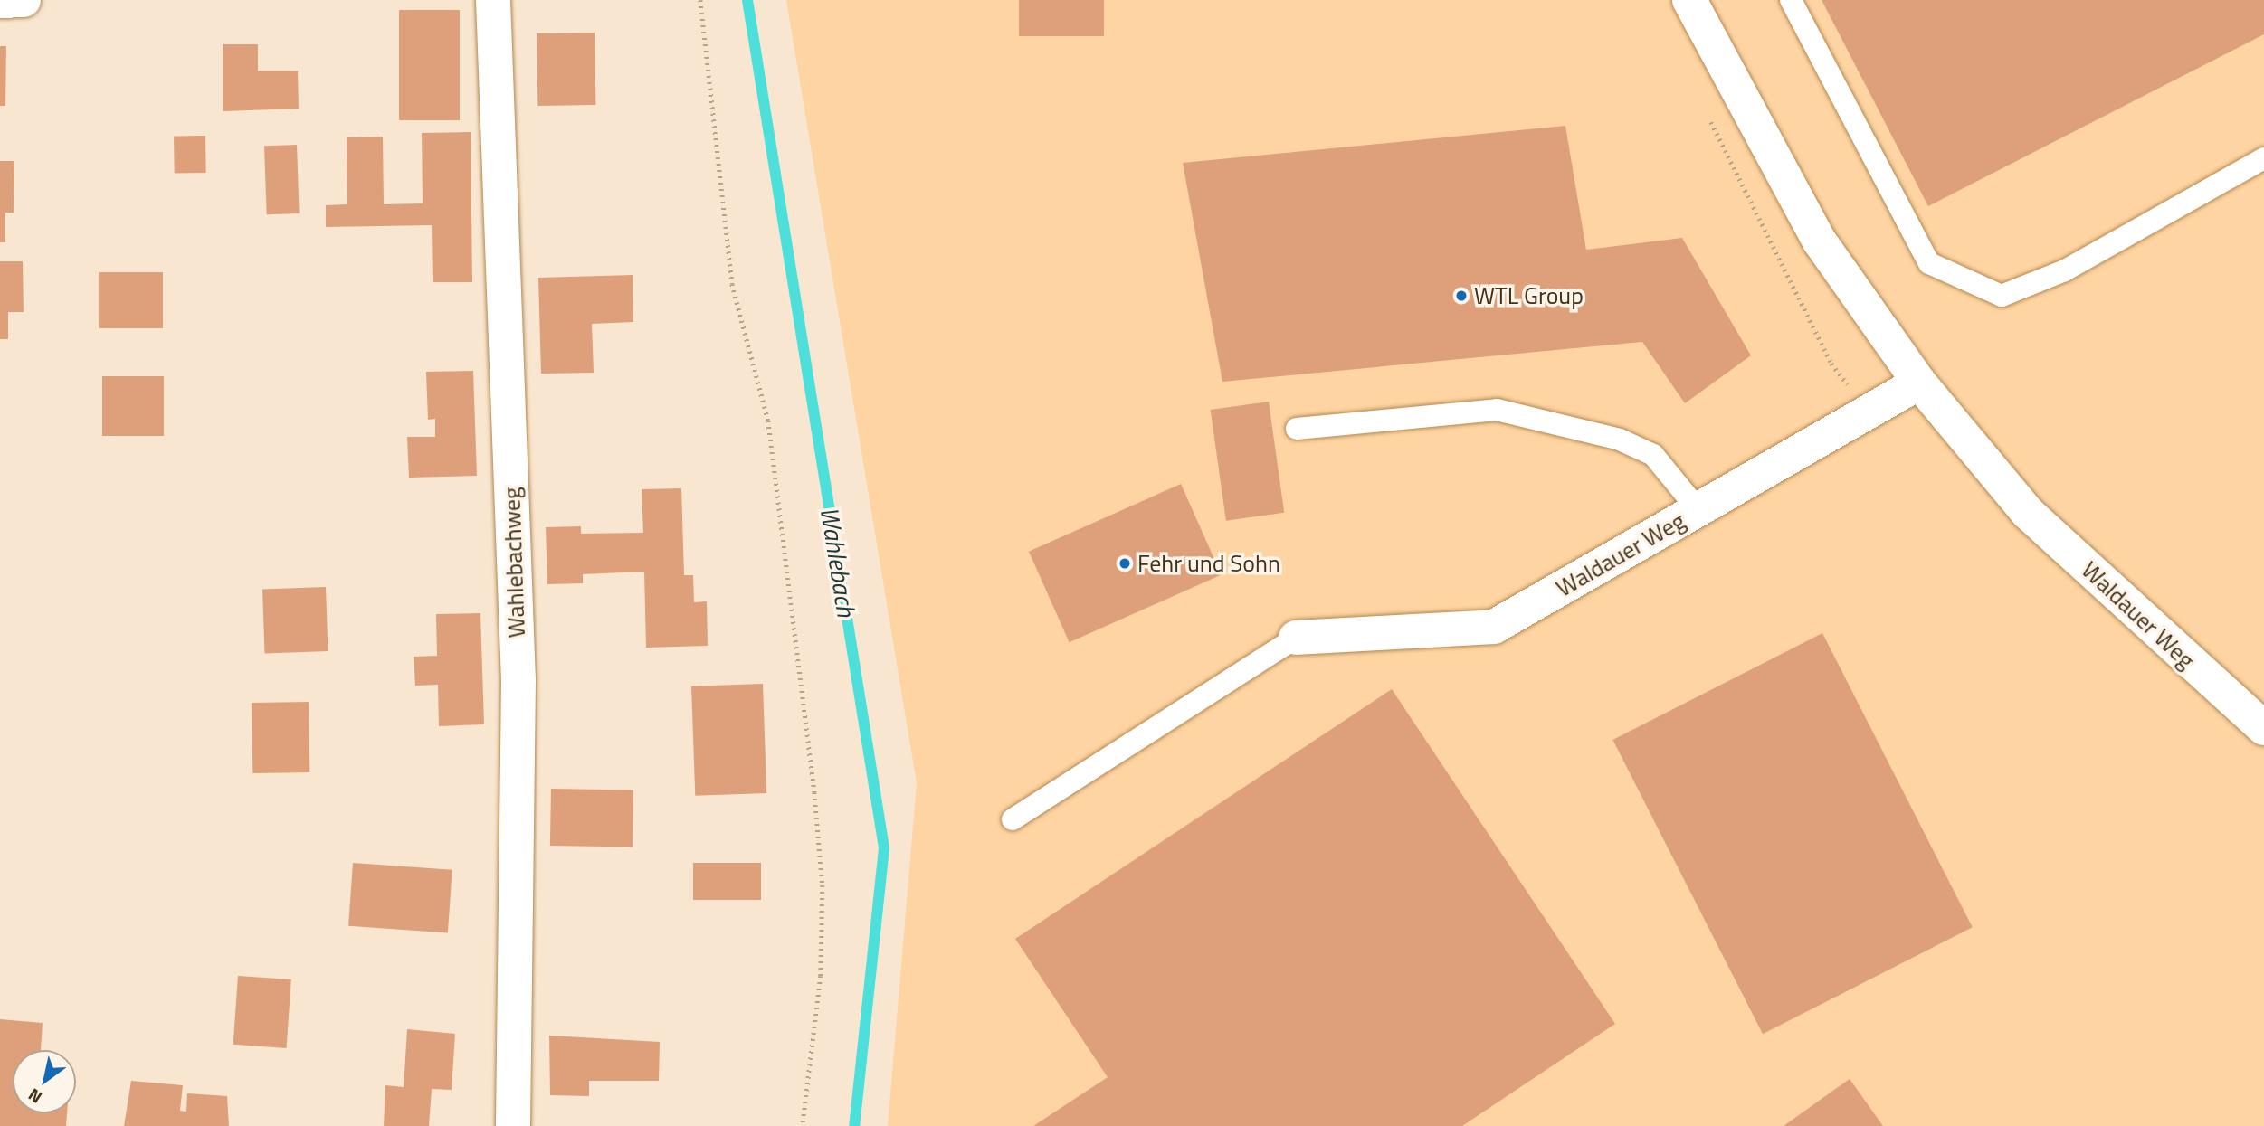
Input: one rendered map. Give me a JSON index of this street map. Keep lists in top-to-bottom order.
{
  "streets": {
    "street": ["Waldauer Weg", "Wahlebachweg"]
  },
  "water": ["Wahlebach"],
  "places": ["WTL Group", "Fehr und Sohn"],
  "north": "bottom left"
}
